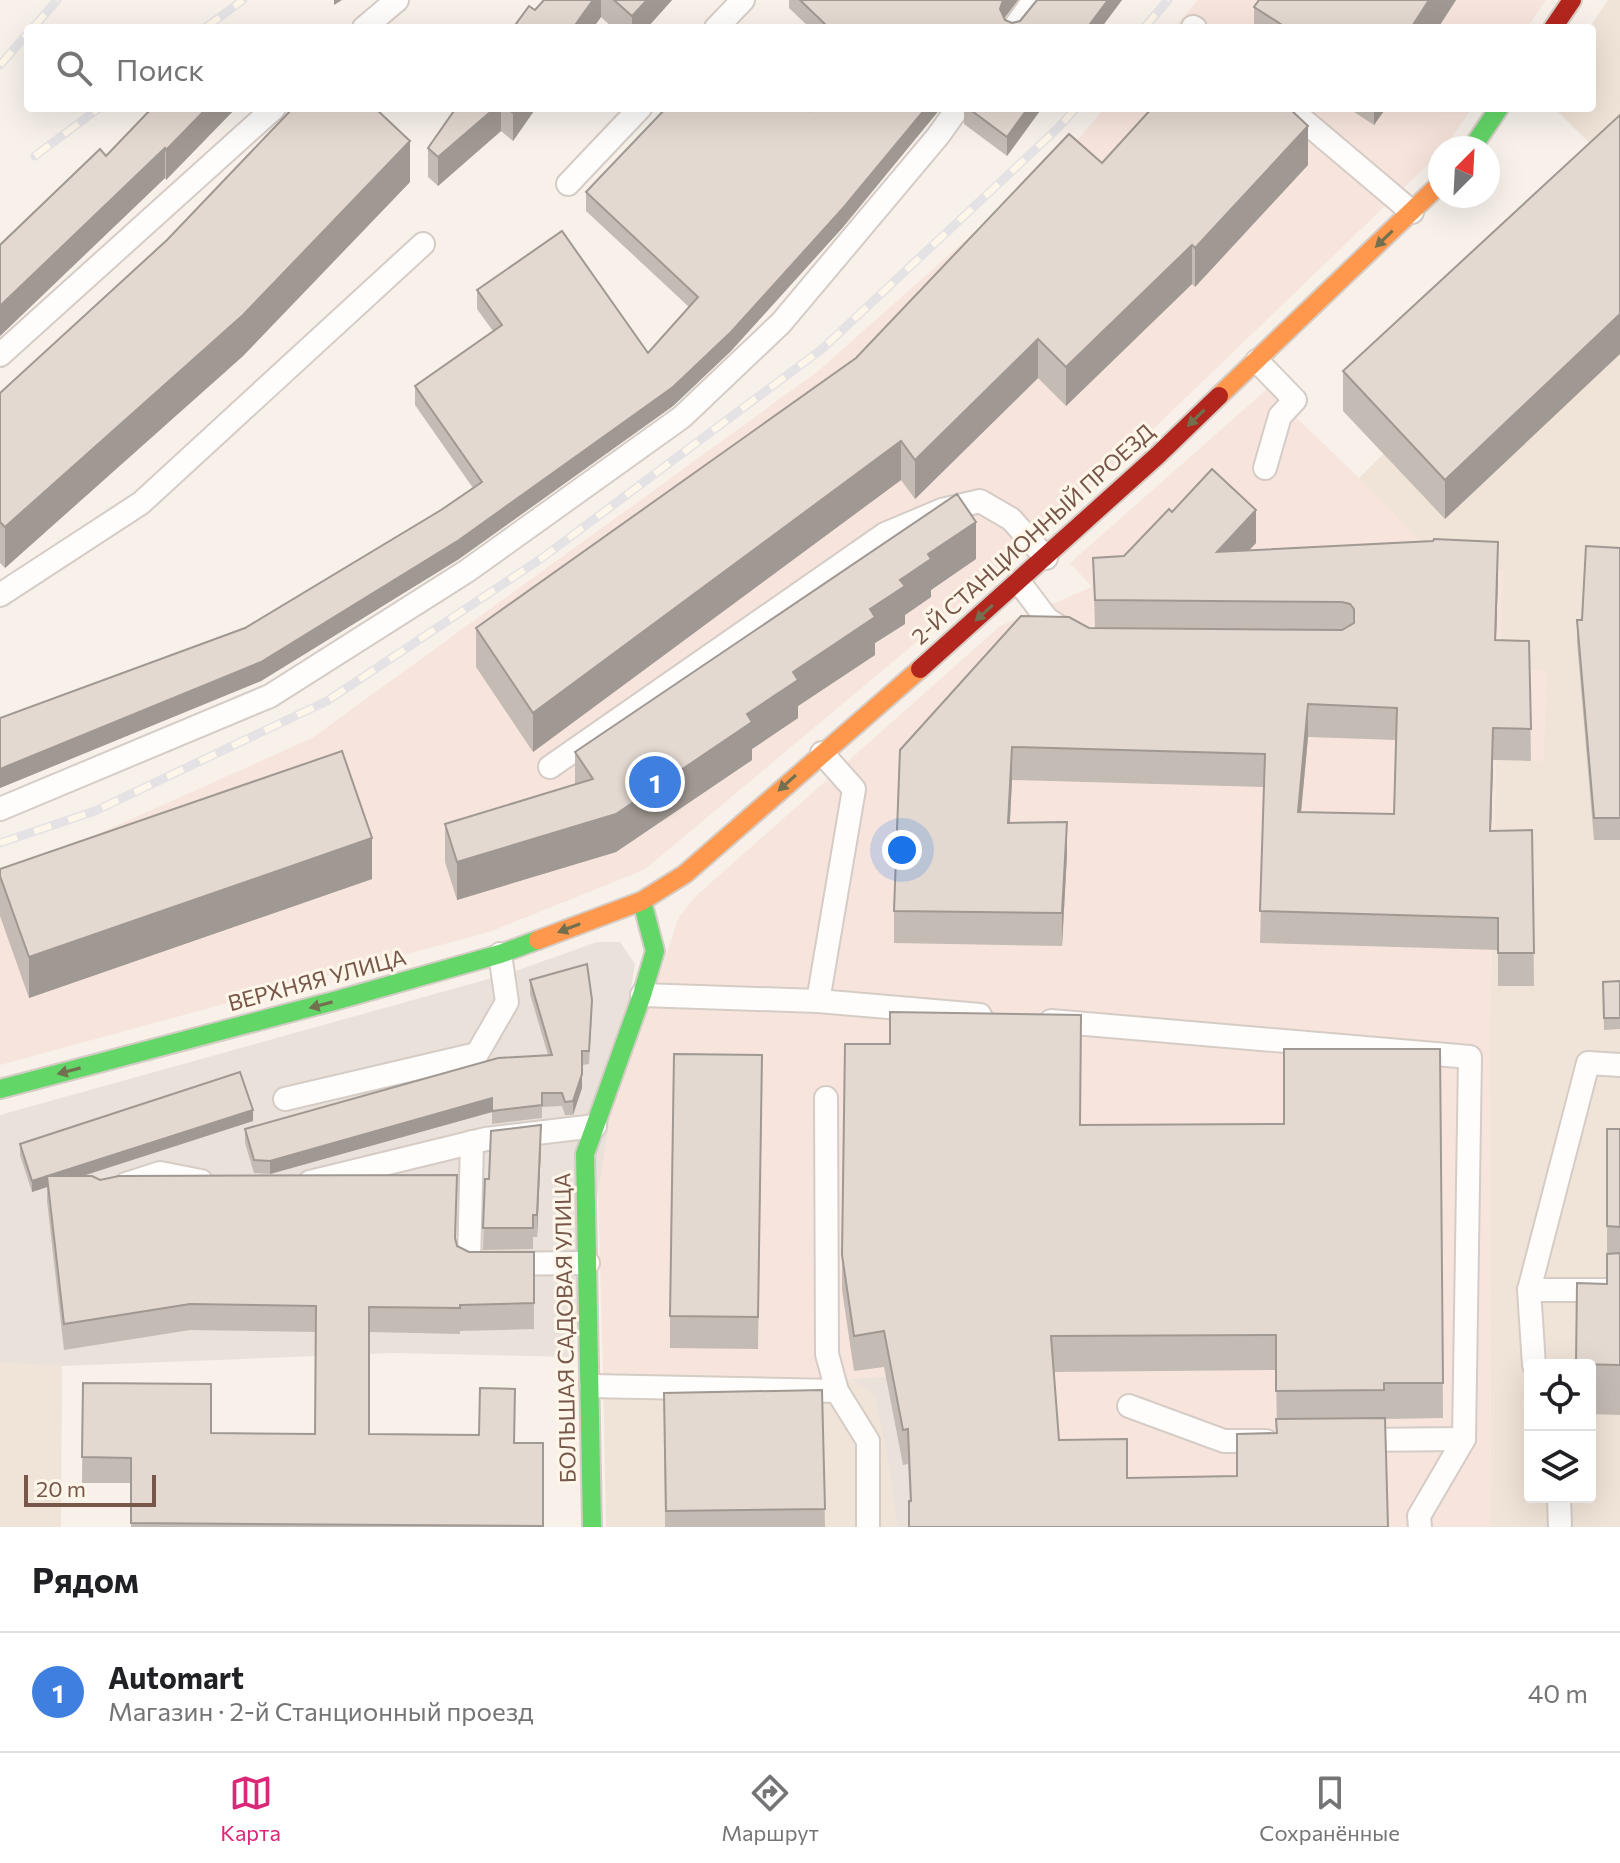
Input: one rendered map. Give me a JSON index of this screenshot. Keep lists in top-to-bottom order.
{
  "streets": {
    "main road": ["2-Й СТАНЦИОННЫЙ ПРОЕЗД", "ВЕРХНЯЯ УЛИЦА", "БОЛЬШАЯ САДОВАЯ УЛИЦА"]
  },
  "crossings": [
    ["2-Й СТАНЦИОННЫЙ ПРОЕЗД", "ВЕРХНЯЯ УЛИЦА"],
    ["2-Й СТАНЦИОННЫЙ ПРОЕЗД", "БОЛЬШАЯ САДОВАЯ УЛИЦА"],
    ["ВЕРХНЯЯ УЛИЦА", "БОЛЬШАЯ САДОВАЯ УЛИЦА"]
  ],
  "one_way": ["2-Й СТАНЦИОННЫЙ ПРОЕЗД", "ВЕРХНЯЯ УЛИЦА"],
  "scale_bar": "20 m",
  "north": "top right",
  "page": {
    "search": "Поиск",
    "pins": "1",
    "scale": "20 m",
    "heading": "Рядом",
    "list": [
      {
        "mark": "1",
        "name": "Automart",
        "note": "Магазин · 2-й Станционный проезд",
        "value": "40 m"
      }
    ],
    "nav": ["Карта", "Маршрут", "Сохранённые"]
  }
}
